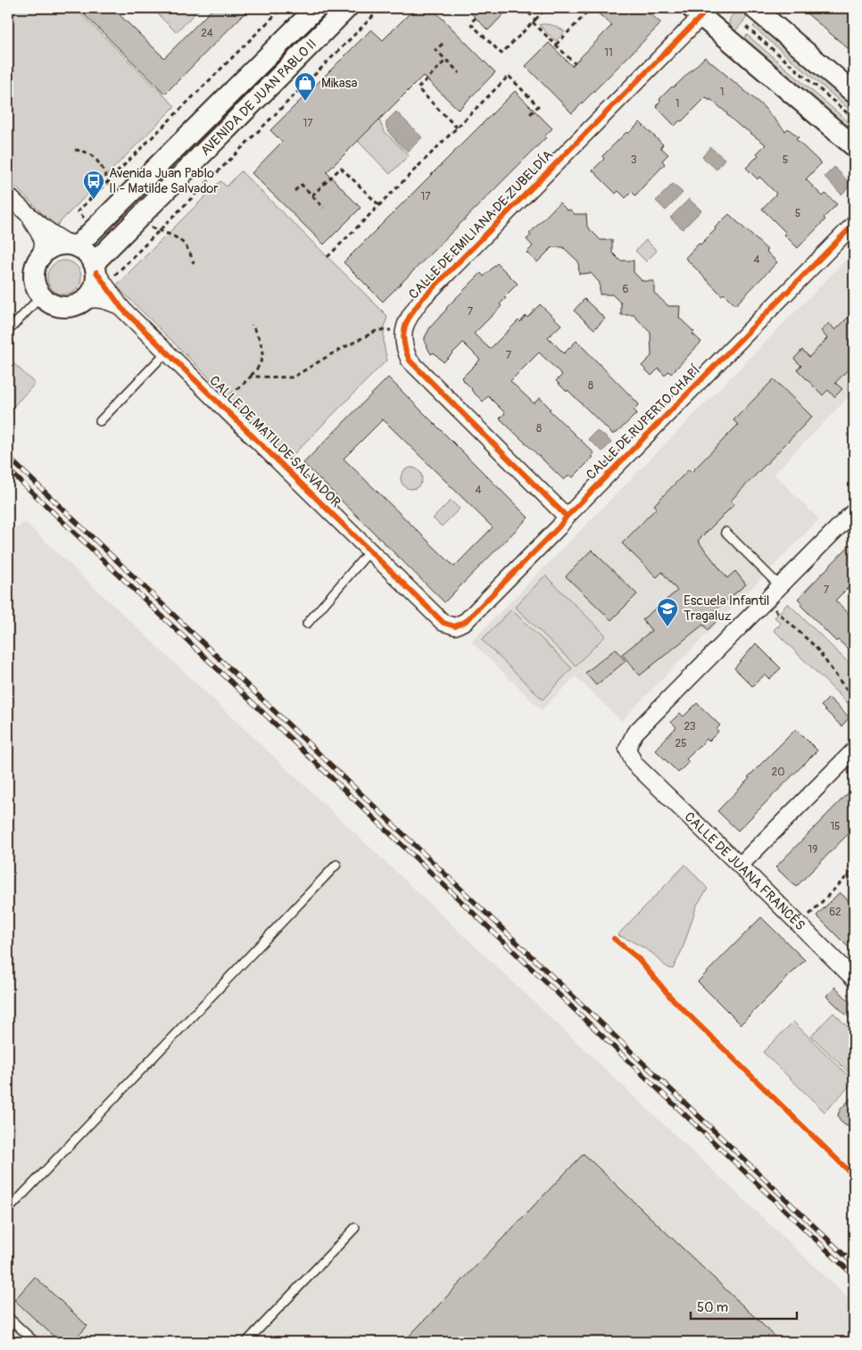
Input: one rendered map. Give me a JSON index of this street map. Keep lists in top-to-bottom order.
{
  "streets": {
    "street": [
      "AVENIDA DE JUAN PABLO II",
      "CALLE DE EMILIANA DE ZUBELDÍA",
      "CALLE DE RUPERTO CHAPÍ",
      "CALLE DE MATILDE SALVADOR",
      "CALLE DE JUANA FRANCÉS"
    ]
  },
  "crossings": [
    ["AVENIDA DE JUAN PABLO II", "CALLE DE MATILDE SALVADOR"],
    ["CALLE DE RUPERTO CHAPÍ", "CALLE DE MATILDE SALVADOR"]
  ],
  "places": {
    "shop": ["Mikasa"],
    "bus stop": ["Avenida Juan Pablo II - Matilde Salvador"],
    "school or university": ["Escuela Infantil Tragaluz"]
  },
  "house_numbers": [
    "24",
    "11",
    "1",
    "1",
    "17",
    "3",
    "5",
    "17",
    "5",
    "4",
    "6",
    "7",
    "7",
    "8",
    "8",
    "4",
    "7",
    "23",
    "25",
    "20",
    "15",
    "19",
    "62"
  ],
  "scale_bar": "50 m"
}
